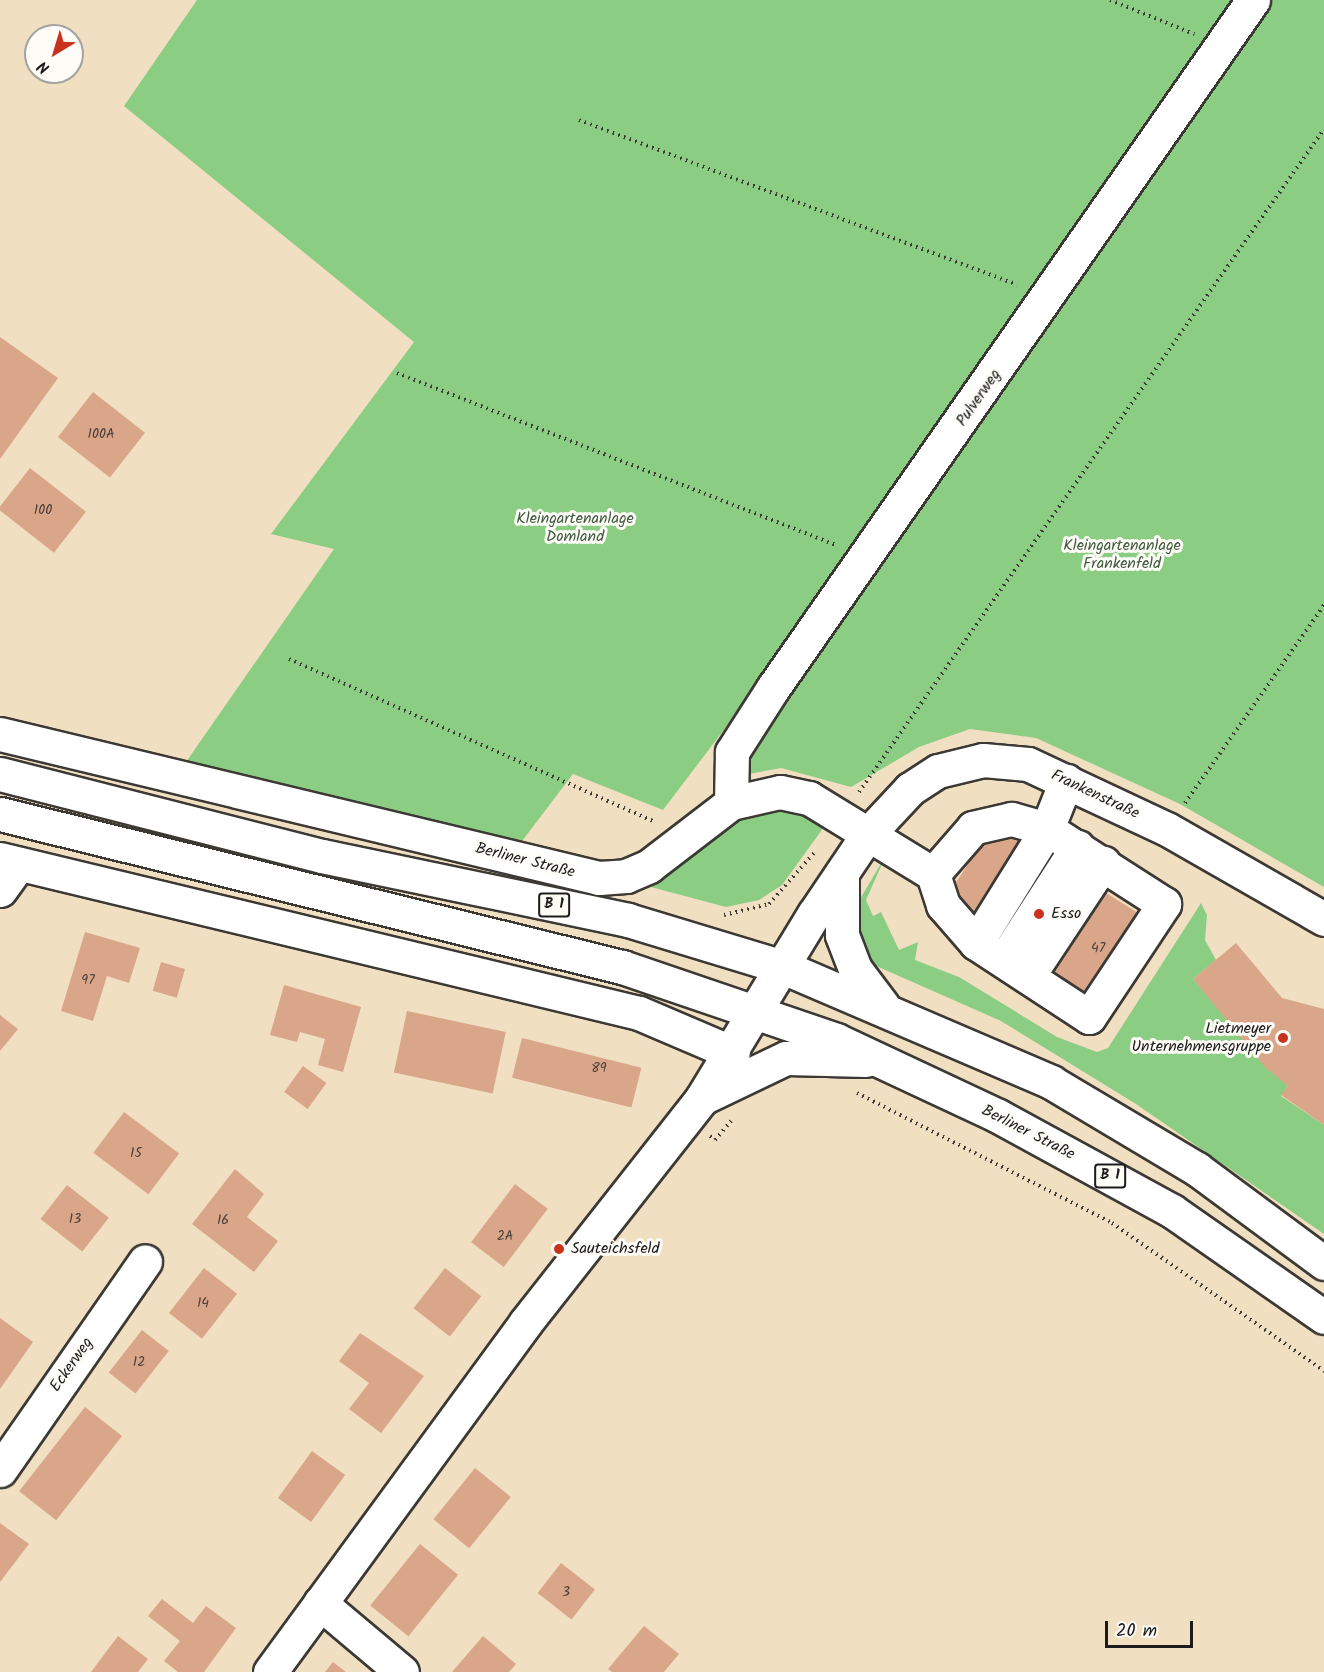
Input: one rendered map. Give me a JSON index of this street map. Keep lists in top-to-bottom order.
{
  "streets": {
    "main road": [
      "Pulverweg",
      "Frankenstraße",
      "Berliner Straße",
      "B 1",
      "Eckerweg"
    ]
  },
  "crossings": [
    ["Pulverweg", "Berliner Straße"],
    ["Frankenstraße", "Berliner Straße"],
    ["Berliner Straße", "B 1"]
  ],
  "parks": ["Kleingartenanlage Domland", "Kleingartenanlage Frankenfeld"],
  "places": ["Esso", "Lietmeyer Unternehmensgruppe", "Sauteichsfeld"],
  "house_numbers": [
    "100A",
    "100",
    "47",
    "97",
    "89",
    "15",
    "13",
    "16",
    "2A",
    "14",
    "12",
    "3"
  ],
  "scale_bar": "20 m",
  "north": "bottom left"
}
